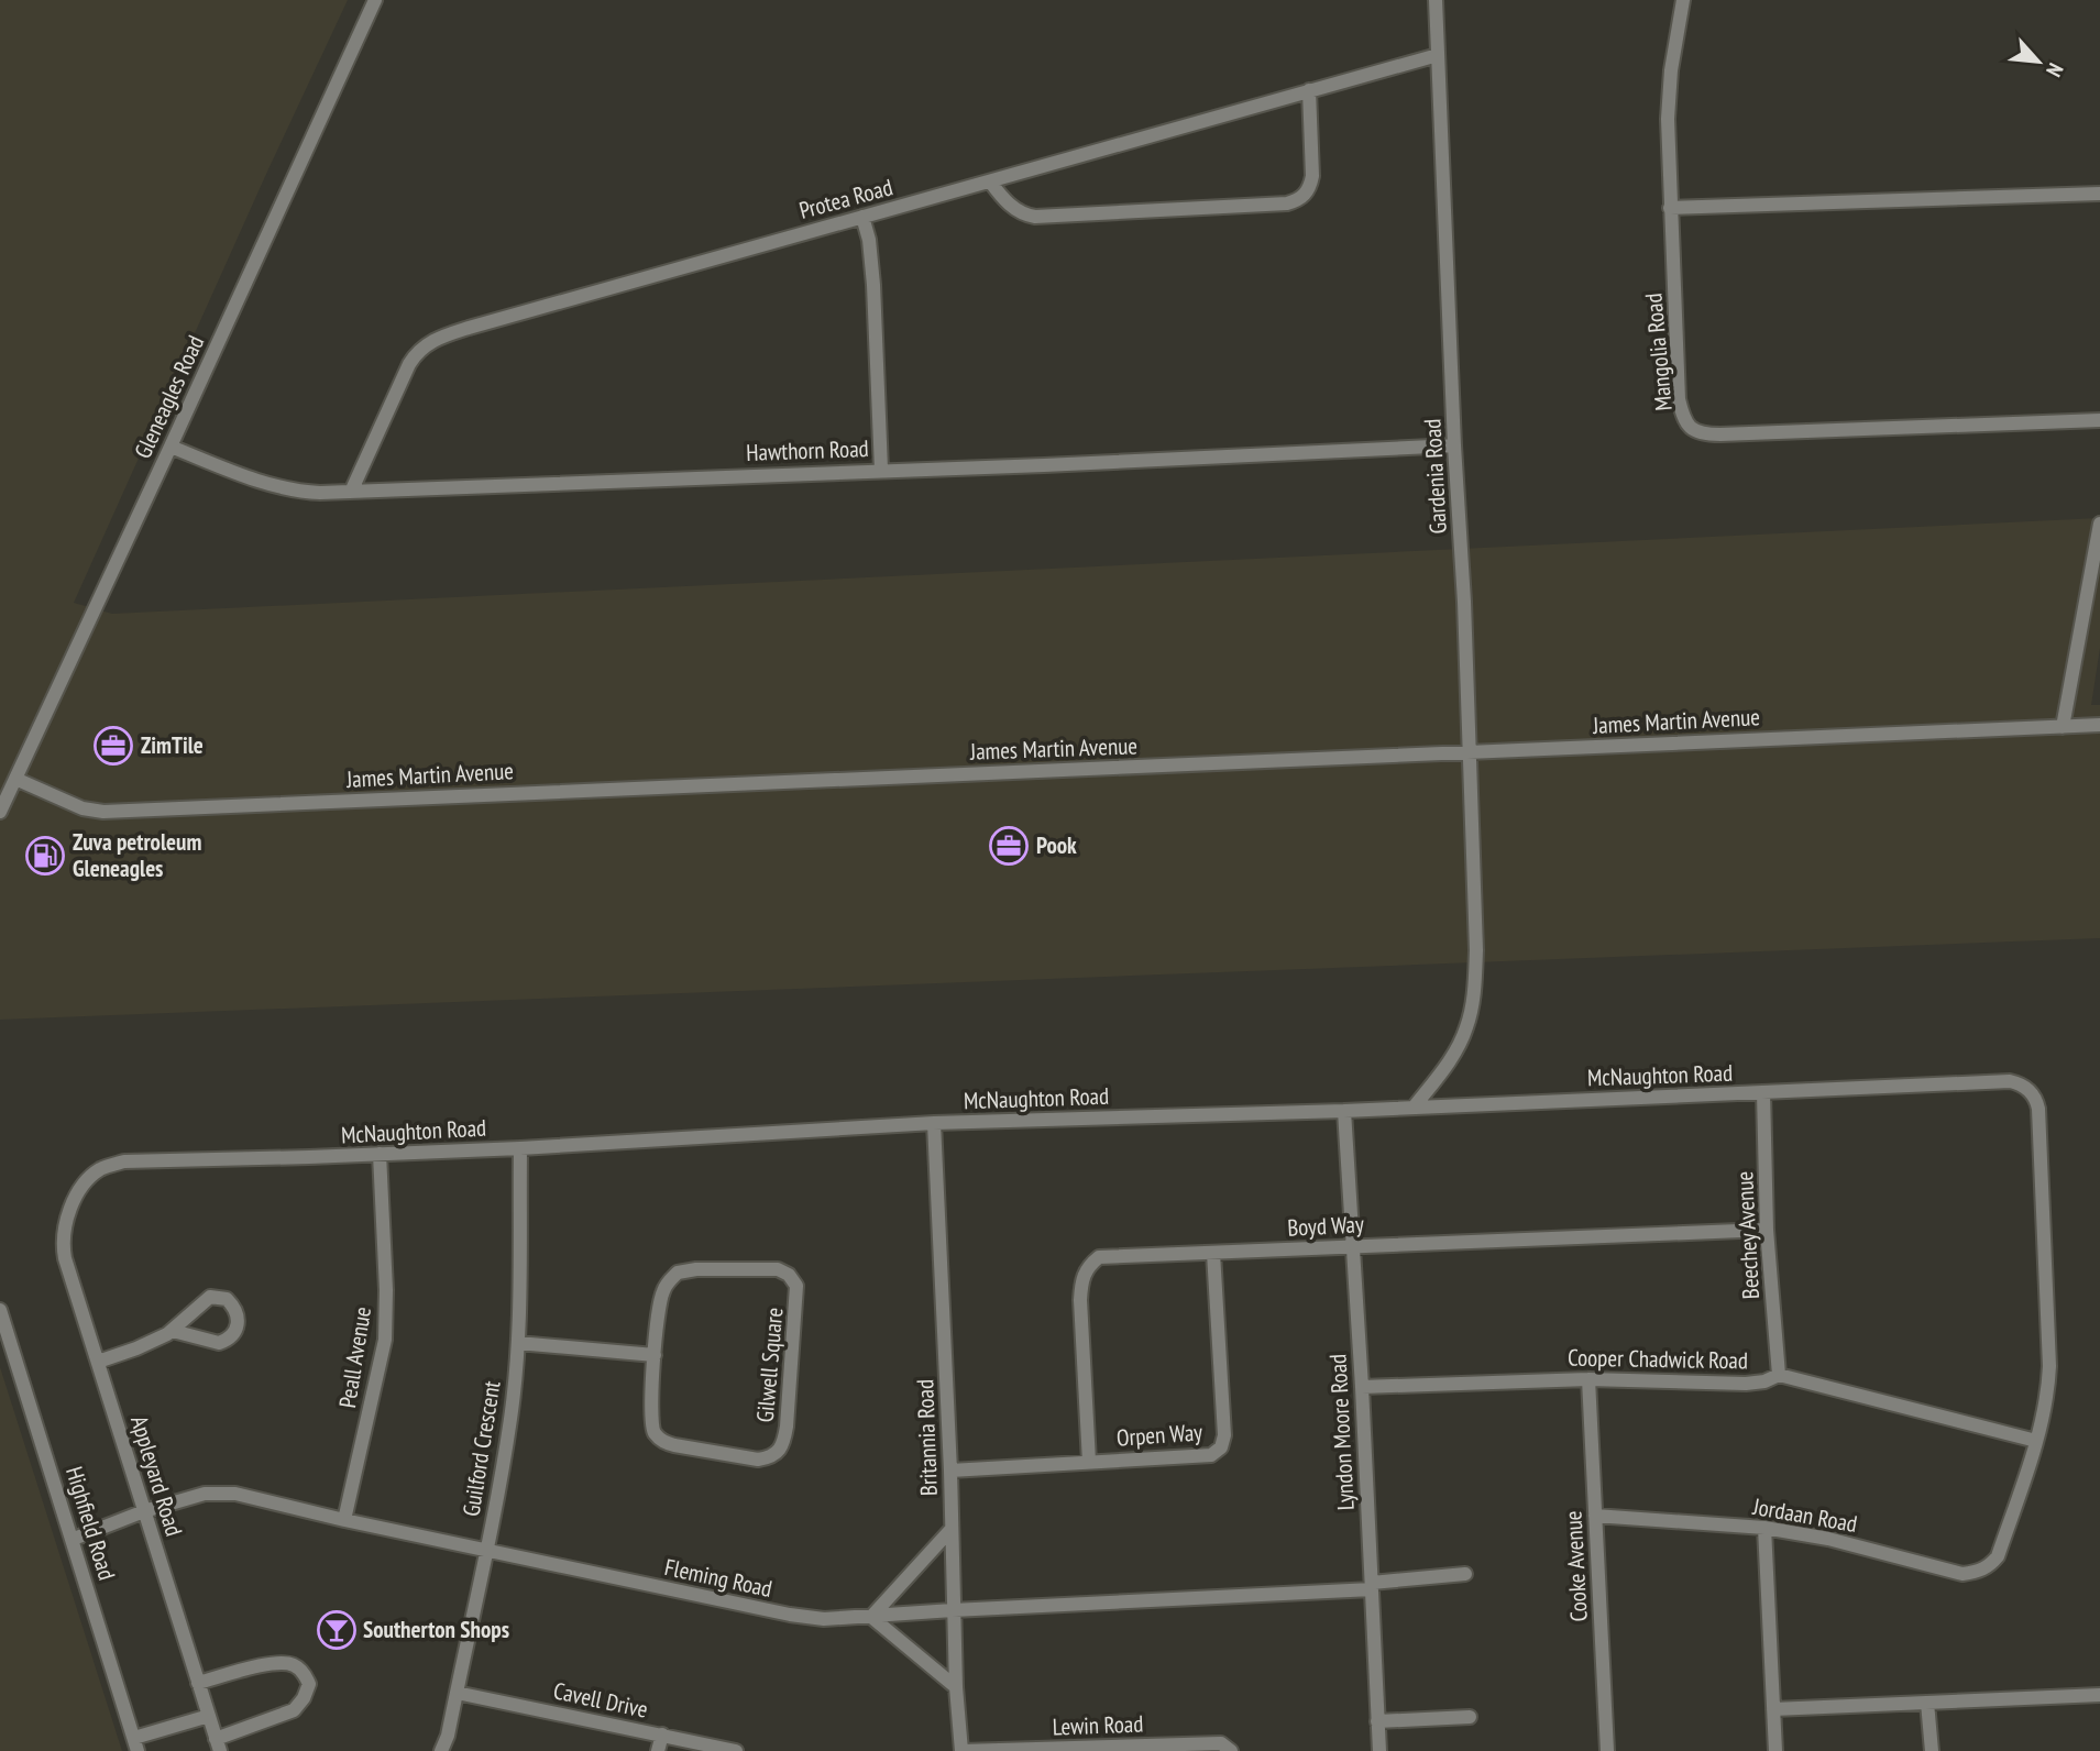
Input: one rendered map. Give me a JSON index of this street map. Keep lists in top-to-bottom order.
{
  "streets": {
    "street": [
      "Protea Road",
      "Mangolia Road",
      "Gleneagles Road",
      "Hawthorn Road",
      "Gardenia Road",
      "James Martin Avenue",
      "McNaughton Road",
      "Boyd Way",
      "Beechey Avenue",
      "Peall Avenue",
      "Cooper Chadwick Road",
      "Gilwell Square",
      "Lyndon Moore Road",
      "Orpen Way",
      "Britannia Road",
      "Guilford Crescent",
      "Appleyard Road",
      "Jordaan Road",
      "Highfield Road",
      "Cooke Avenue",
      "Fleming Road",
      "Cavell Drive",
      "Lewin Road"
    ]
  },
  "crossings": [
    ["Protea Road", "Hawthorn Road"],
    ["Protea Road", "Gardenia Road"],
    ["Gleneagles Road", "Hawthorn Road"],
    ["Gleneagles Road", "James Martin Avenue"],
    ["Hawthorn Road", "Gardenia Road"],
    ["Gardenia Road", "James Martin Avenue"],
    ["Gardenia Road", "McNaughton Road"],
    ["McNaughton Road", "Beechey Avenue"],
    ["McNaughton Road", "Peall Avenue"],
    ["McNaughton Road", "Cooper Chadwick Road"],
    ["McNaughton Road", "Lyndon Moore Road"],
    ["McNaughton Road", "Britannia Road"],
    ["McNaughton Road", "Guilford Crescent"],
    ["McNaughton Road", "Appleyard Road"],
    ["McNaughton Road", "Jordaan Road"],
    ["Boyd Way", "Beechey Avenue"],
    ["Boyd Way", "Lyndon Moore Road"],
    ["Boyd Way", "Orpen Way"],
    ["Beechey Avenue", "Cooper Chadwick Road"],
    ["Peall Avenue", "Fleming Road"],
    ["Cooper Chadwick Road", "Lyndon Moore Road"],
    ["Cooper Chadwick Road", "Jordaan Road"],
    ["Cooper Chadwick Road", "Cooke Avenue"],
    ["Lyndon Moore Road", "Fleming Road"],
    ["Orpen Way", "Britannia Road"],
    ["Britannia Road", "Fleming Road"],
    ["Britannia Road", "Lewin Road"],
    ["Guilford Crescent", "Fleming Road"],
    ["Guilford Crescent", "Cavell Drive"],
    ["Appleyard Road", "Fleming Road"],
    ["Jordaan Road", "Cooke Avenue"],
    ["Highfield Road", "Fleming Road"]
  ],
  "places": {
    "office": ["ZimTile", "Pook"],
    "fuel station": ["Zuva petroleum Gleneagles"],
    "bar": ["Southerton Shops"]
  },
  "north": "bottom right"
}
